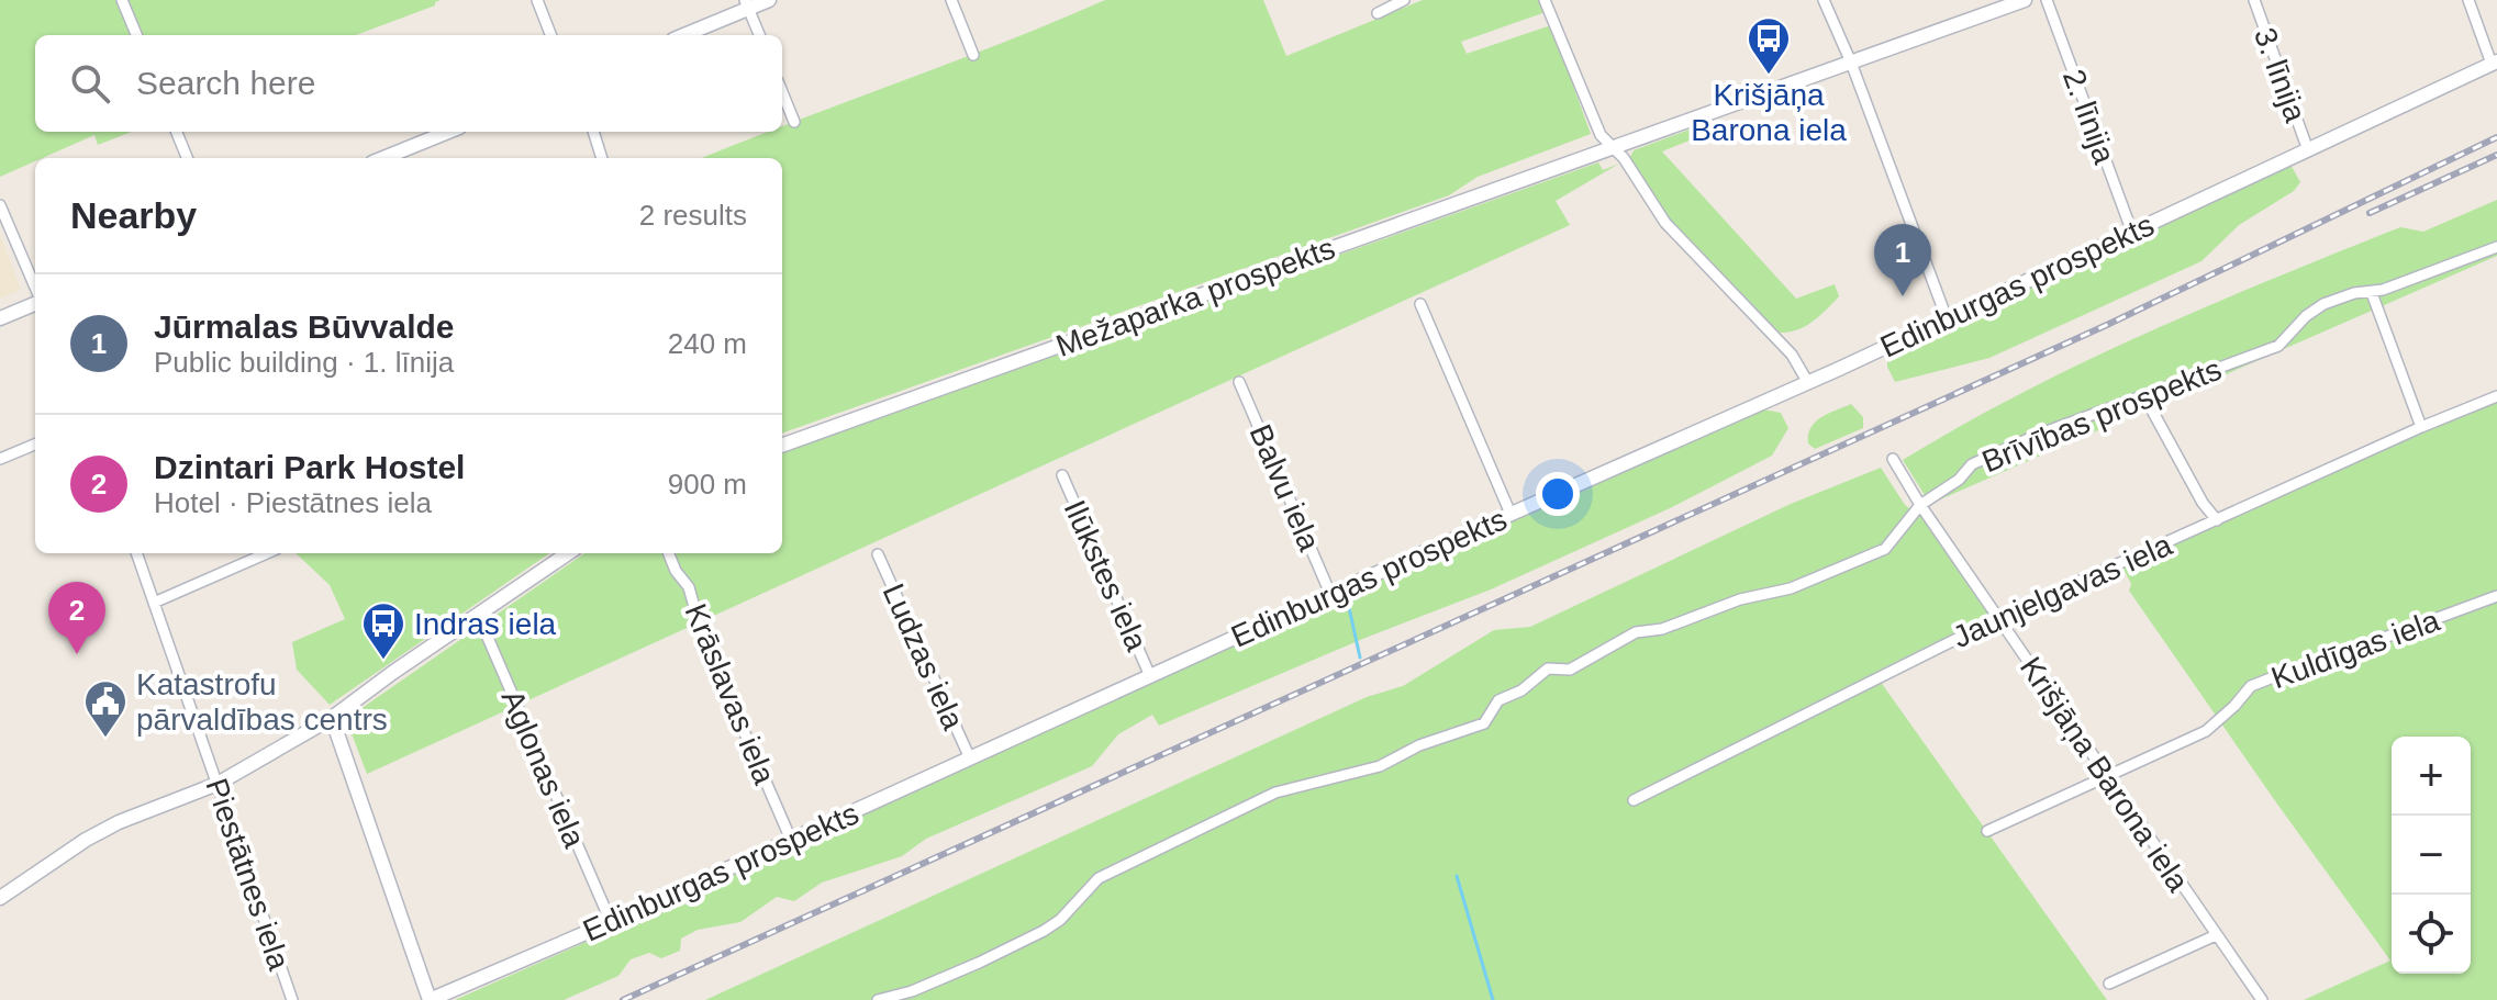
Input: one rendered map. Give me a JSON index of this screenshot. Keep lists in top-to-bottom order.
{
  "streets": {
    "street": [
      "3. līnija",
      "2. līnija",
      "Edinburgas prospekts",
      "Mežaparka prospekts",
      "Brīvības prospekts",
      "Balvu iela",
      "Ilūkstes iela",
      "Jaunjelgavas iela",
      "Kuldīgas iela",
      "Ludzas iela",
      "Krāslavas iela",
      "Aglonas iela",
      "Krišjāņa Barona iela",
      "Piestātnes iela"
    ]
  },
  "crossings": [
    ["3. līnija", "Edinburgas prospekts"],
    ["2. līnija", "Edinburgas prospekts"],
    ["Edinburgas prospekts", "Balvu iela"],
    ["Edinburgas prospekts", "Ilūkstes iela"],
    ["Edinburgas prospekts", "Ludzas iela"],
    ["Edinburgas prospekts", "Krāslavas iela"],
    ["Edinburgas prospekts", "Aglonas iela"],
    ["Brīvības prospekts", "Krišjāņa Barona iela"],
    ["Jaunjelgavas iela", "Krišjāņa Barona iela"],
    ["Kuldīgas iela", "Krišjāņa Barona iela"]
  ],
  "places": {
    "bus stop": ["Krišjāņa Barona iela", "Indras iela"],
    "public building": ["Katastrofu pārvaldības centrs"]
  },
  "page": {
    "search": "Search here",
    "heading": ["Nearby", "2 results"],
    "pins": ["1", "2"],
    "list": [
      {
        "mark": "1",
        "name": "Jūrmalas Būvvalde",
        "note": "Public building · 1. līnija",
        "value": "240 m"
      },
      {
        "mark": "2",
        "name": "Dzintari Park Hostel",
        "note": "Hotel · Piestātnes iela",
        "value": "900 m"
      }
    ],
    "map_buttons": ["+", "−"]
  }
}
